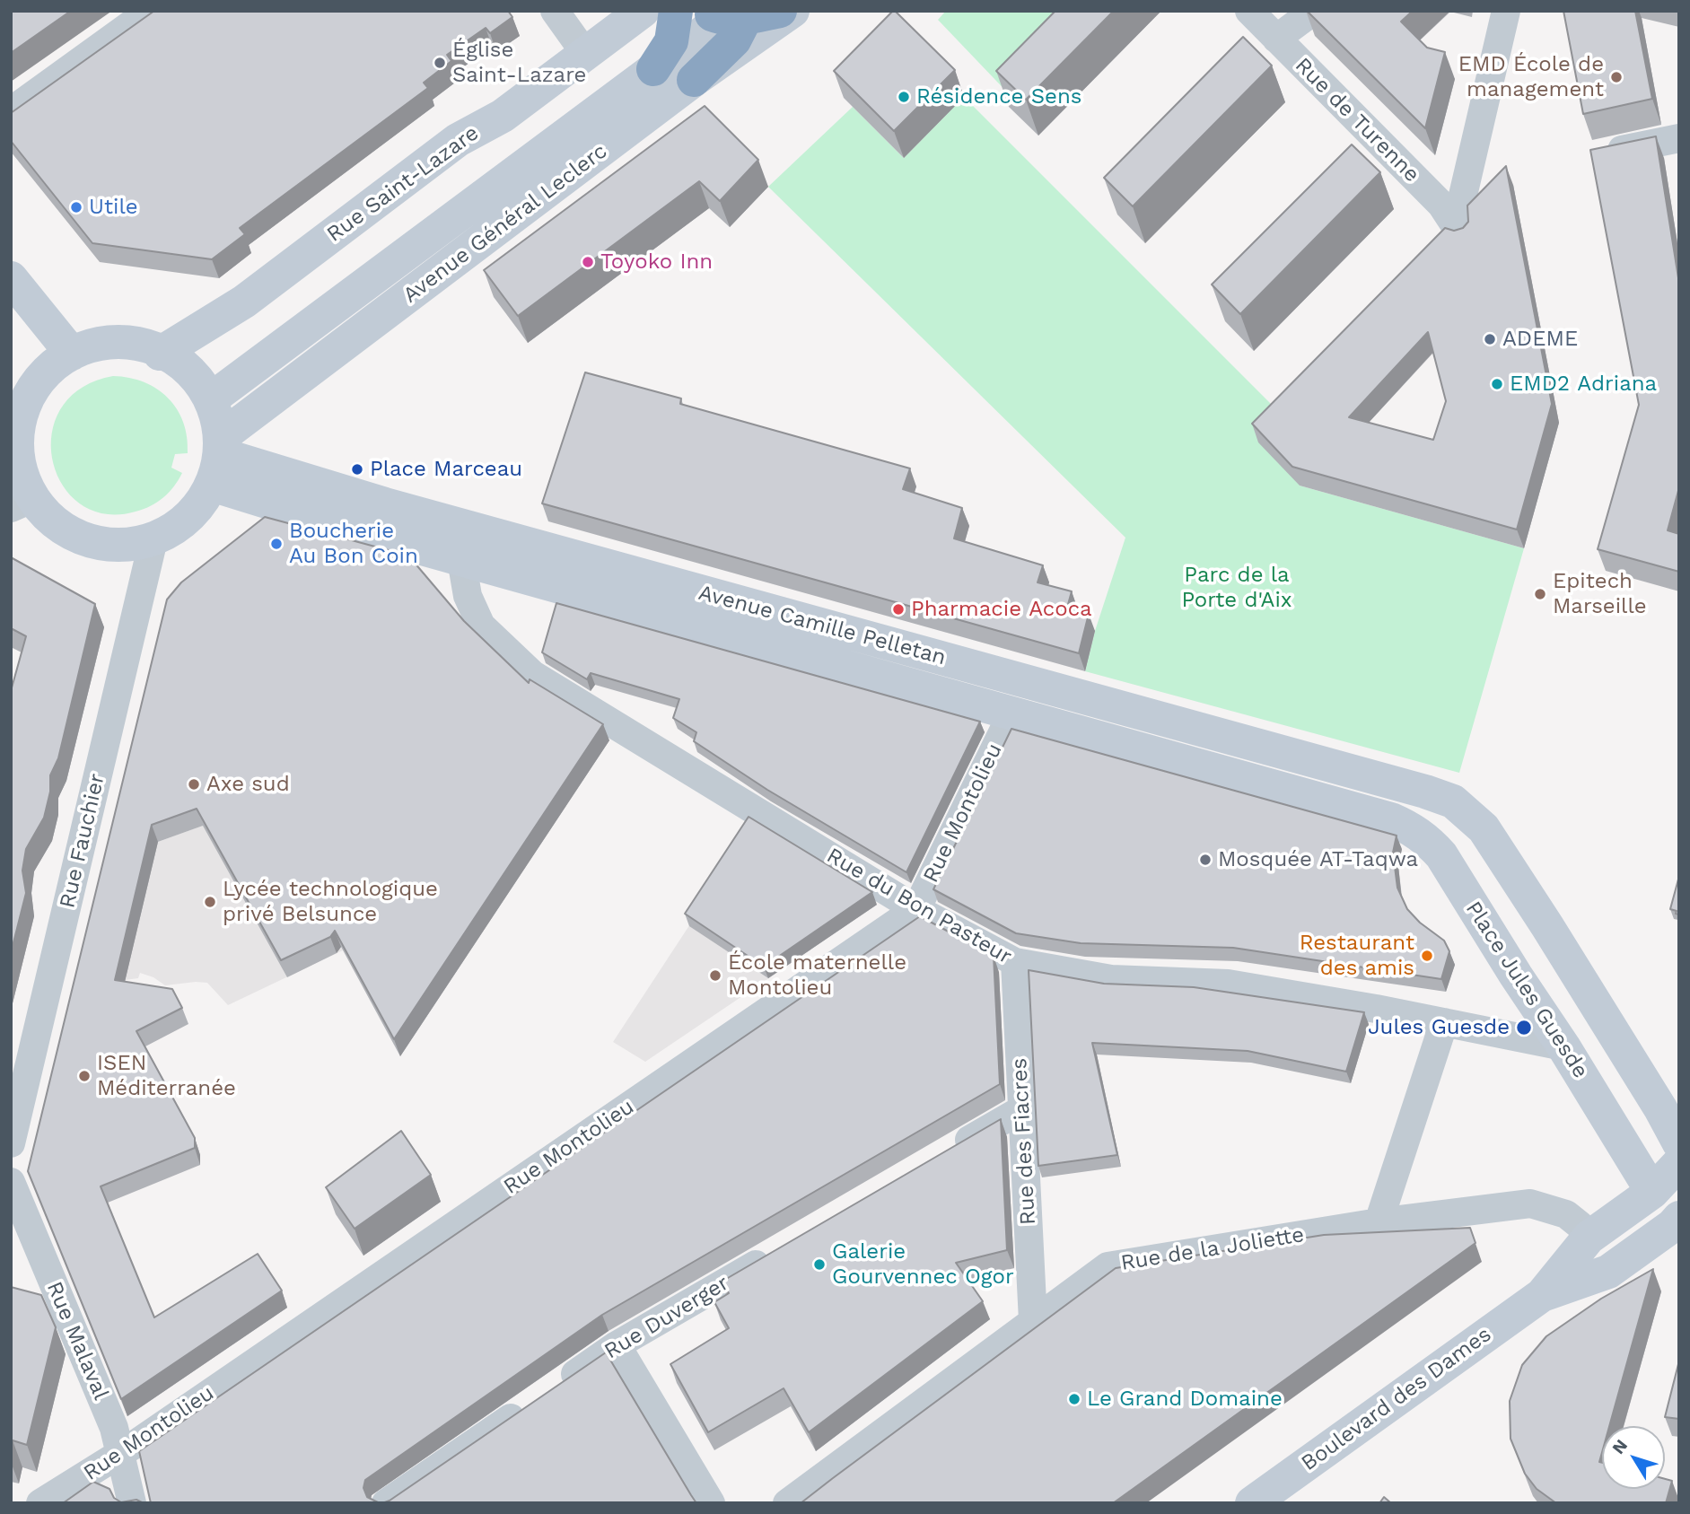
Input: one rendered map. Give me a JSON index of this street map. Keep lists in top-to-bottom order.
{
  "streets": {
    "street": [
      "Rue de Turenne",
      "Rue Saint-Lazare",
      "Avenue Général Leclerc",
      "Avenue Camille Pelletan",
      "Rue Montolieu",
      "Rue Fauchier",
      "Rue du Bon Pasteur",
      "Place Jules Guesde",
      "Rue des Fiacres",
      "Rue de la Joliette",
      "Rue Duverger",
      "Rue Malaval",
      "Boulevard des Dames"
    ]
  },
  "crossings": [
    ["Rue Saint-Lazare", "Avenue Général Leclerc"],
    ["Rue Saint-Lazare", "Avenue Camille Pelletan"],
    ["Rue Saint-Lazare", "Rue Fauchier"],
    ["Avenue Général Leclerc", "Avenue Camille Pelletan"],
    ["Avenue Général Leclerc", "Rue Fauchier"],
    ["Avenue Camille Pelletan", "Rue Montolieu"],
    ["Avenue Camille Pelletan", "Rue Fauchier"],
    ["Avenue Camille Pelletan", "Rue du Bon Pasteur"],
    ["Avenue Camille Pelletan", "Place Jules Guesde"],
    ["Rue Montolieu", "Rue du Bon Pasteur"],
    ["Rue Montolieu", "Rue Malaval"],
    ["Rue du Bon Pasteur", "Place Jules Guesde"],
    ["Rue du Bon Pasteur", "Rue des Fiacres"],
    ["Place Jules Guesde", "Boulevard des Dames"],
    ["Rue des Fiacres", "Rue de la Joliette"],
    ["Rue de la Joliette", "Boulevard des Dames"]
  ],
  "parks": ["Parc de la Porte d'Aix"],
  "places": [
    "Église Saint-Lazare",
    "EMD École de management",
    "Résidence Sens",
    "Utile",
    "Toyoko Inn",
    "ADEME",
    "EMD2 Adriana",
    "Place Marceau",
    "Boucherie Au Bon Coin",
    "Epitech Marseille",
    "Pharmacie Acoca",
    "Axe sud",
    "Mosquée AT-Taqwa",
    "Lycée technologique privé Belsunce",
    "Restaurant des amis",
    "École maternelle Montolieu",
    "Jules Guesde",
    "ISEN Méditerranée",
    "Galerie Gourvennec Ogor",
    "Le Grand Domaine"
  ],
  "north": "top left"
}
